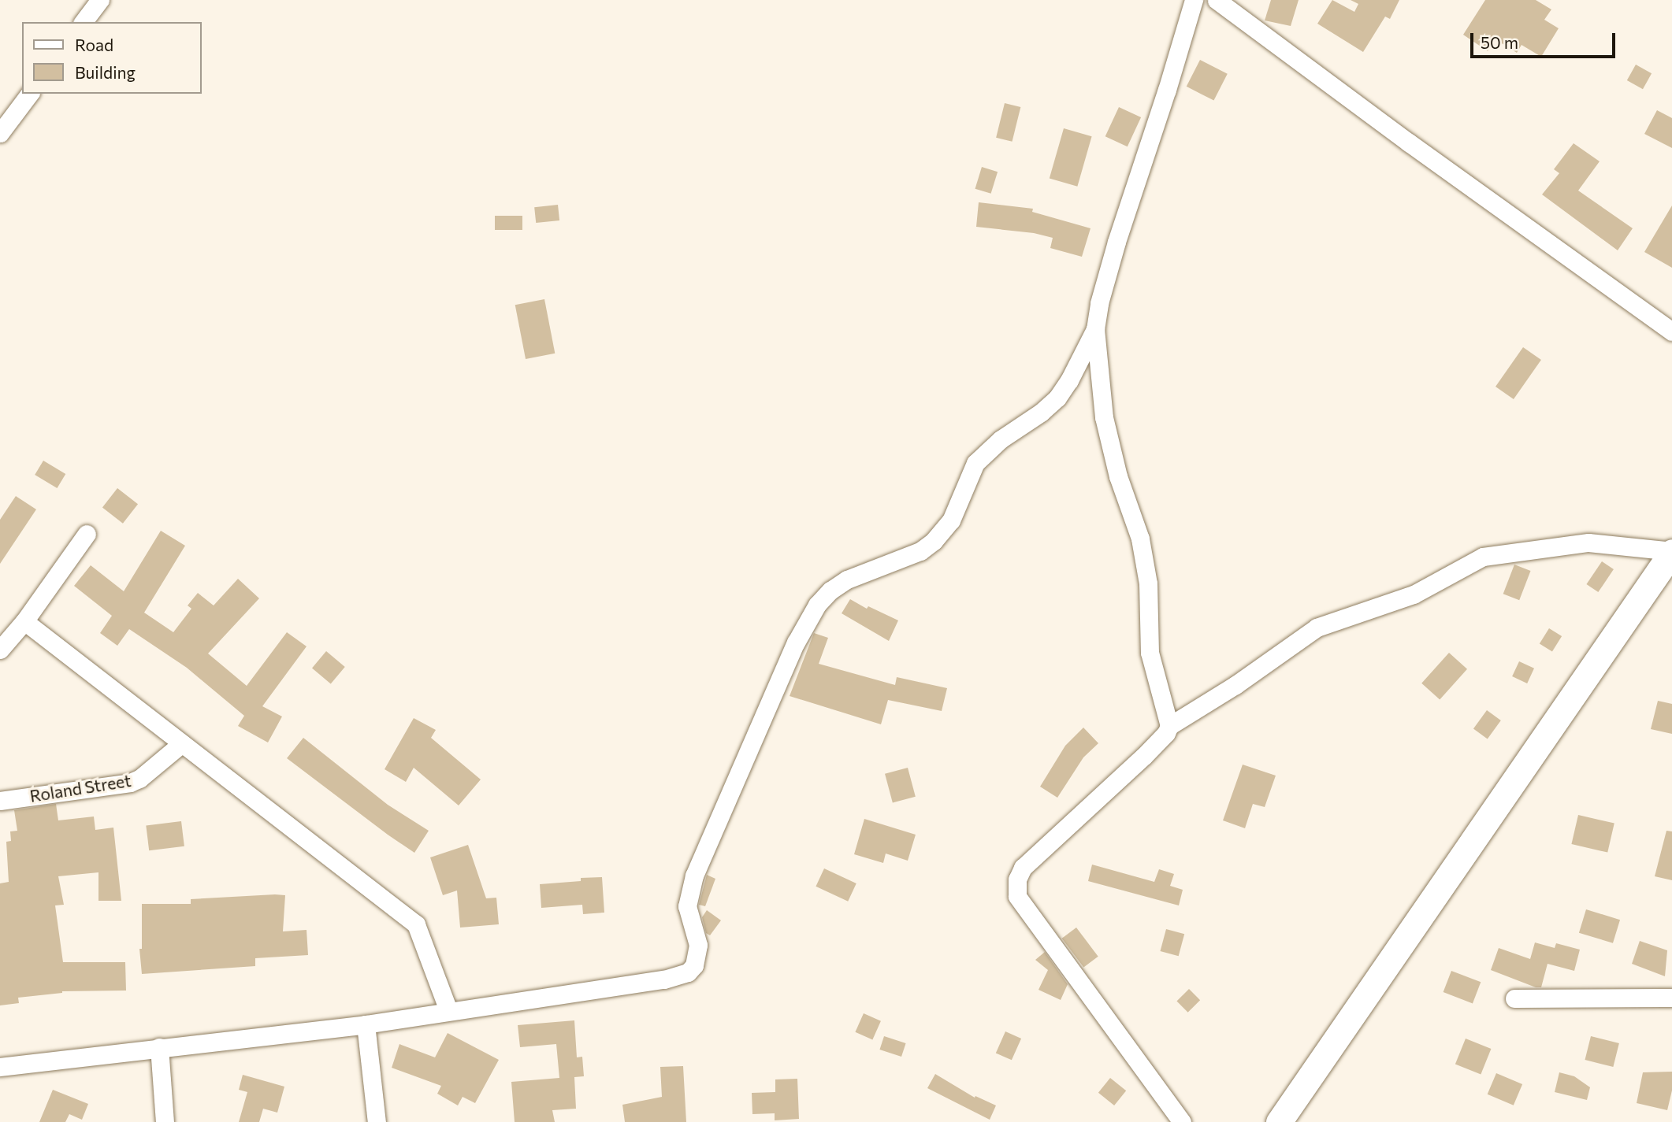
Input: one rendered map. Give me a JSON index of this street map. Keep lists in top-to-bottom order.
{
  "streets": {
    "street": ["Roland Street"]
  },
  "legend": ["Road", "Building"],
  "scale_bar": "50 m"
}
